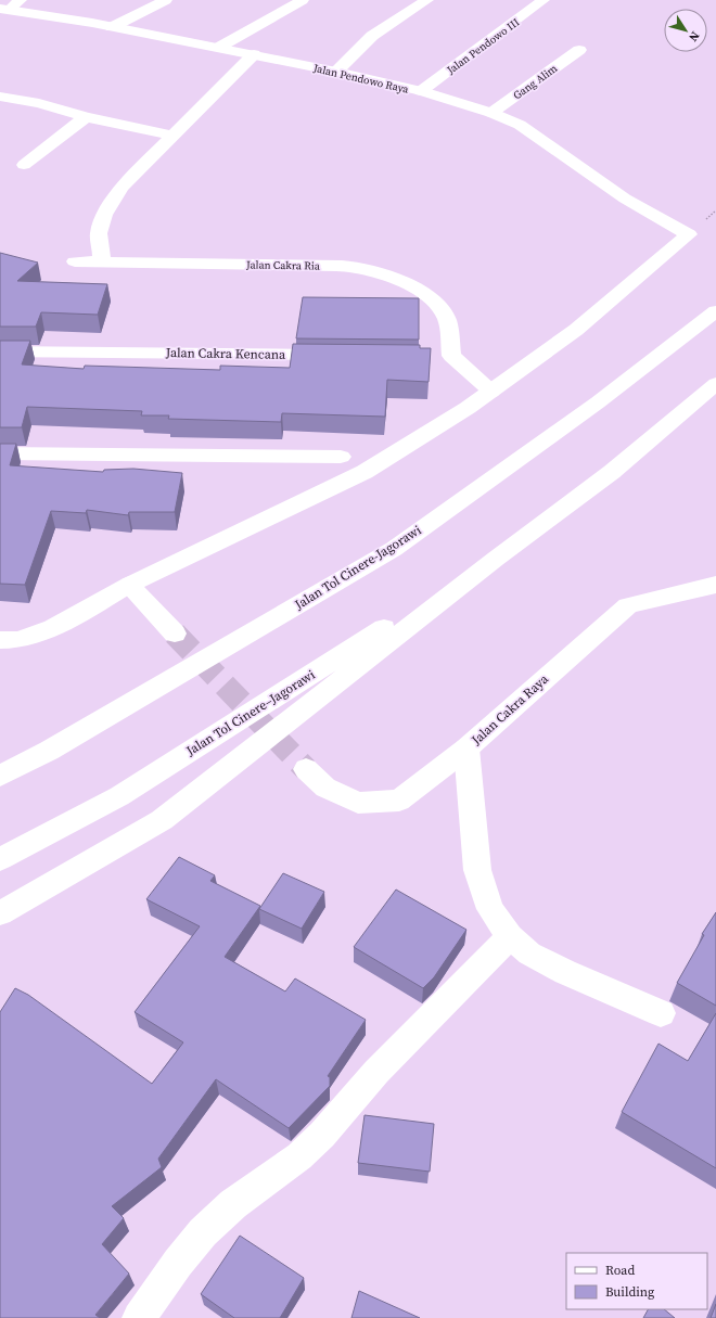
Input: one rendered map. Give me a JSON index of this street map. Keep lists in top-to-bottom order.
{
  "streets": {
    "main road": [
      "Jalan Pendowo III",
      "Jalan Pendowo Raya",
      "Gang Alim",
      "Jalan Cakra Ria",
      "Jalan Cakra Kencana",
      "Jalan Tol Cinere-Jagorawi",
      "Jalan Cakra Raya",
      "Jalan Tol Cinere–Jagorawi"
    ]
  },
  "crossings": [
    ["Jalan Pendowo III", "Jalan Pendowo Raya"],
    ["Jalan Pendowo Raya", "Gang Alim"],
    ["Jalan Pendowo Raya", "Jalan Cakra Ria"]
  ],
  "legend": ["Road", "Building"],
  "north": "bottom right"
}
